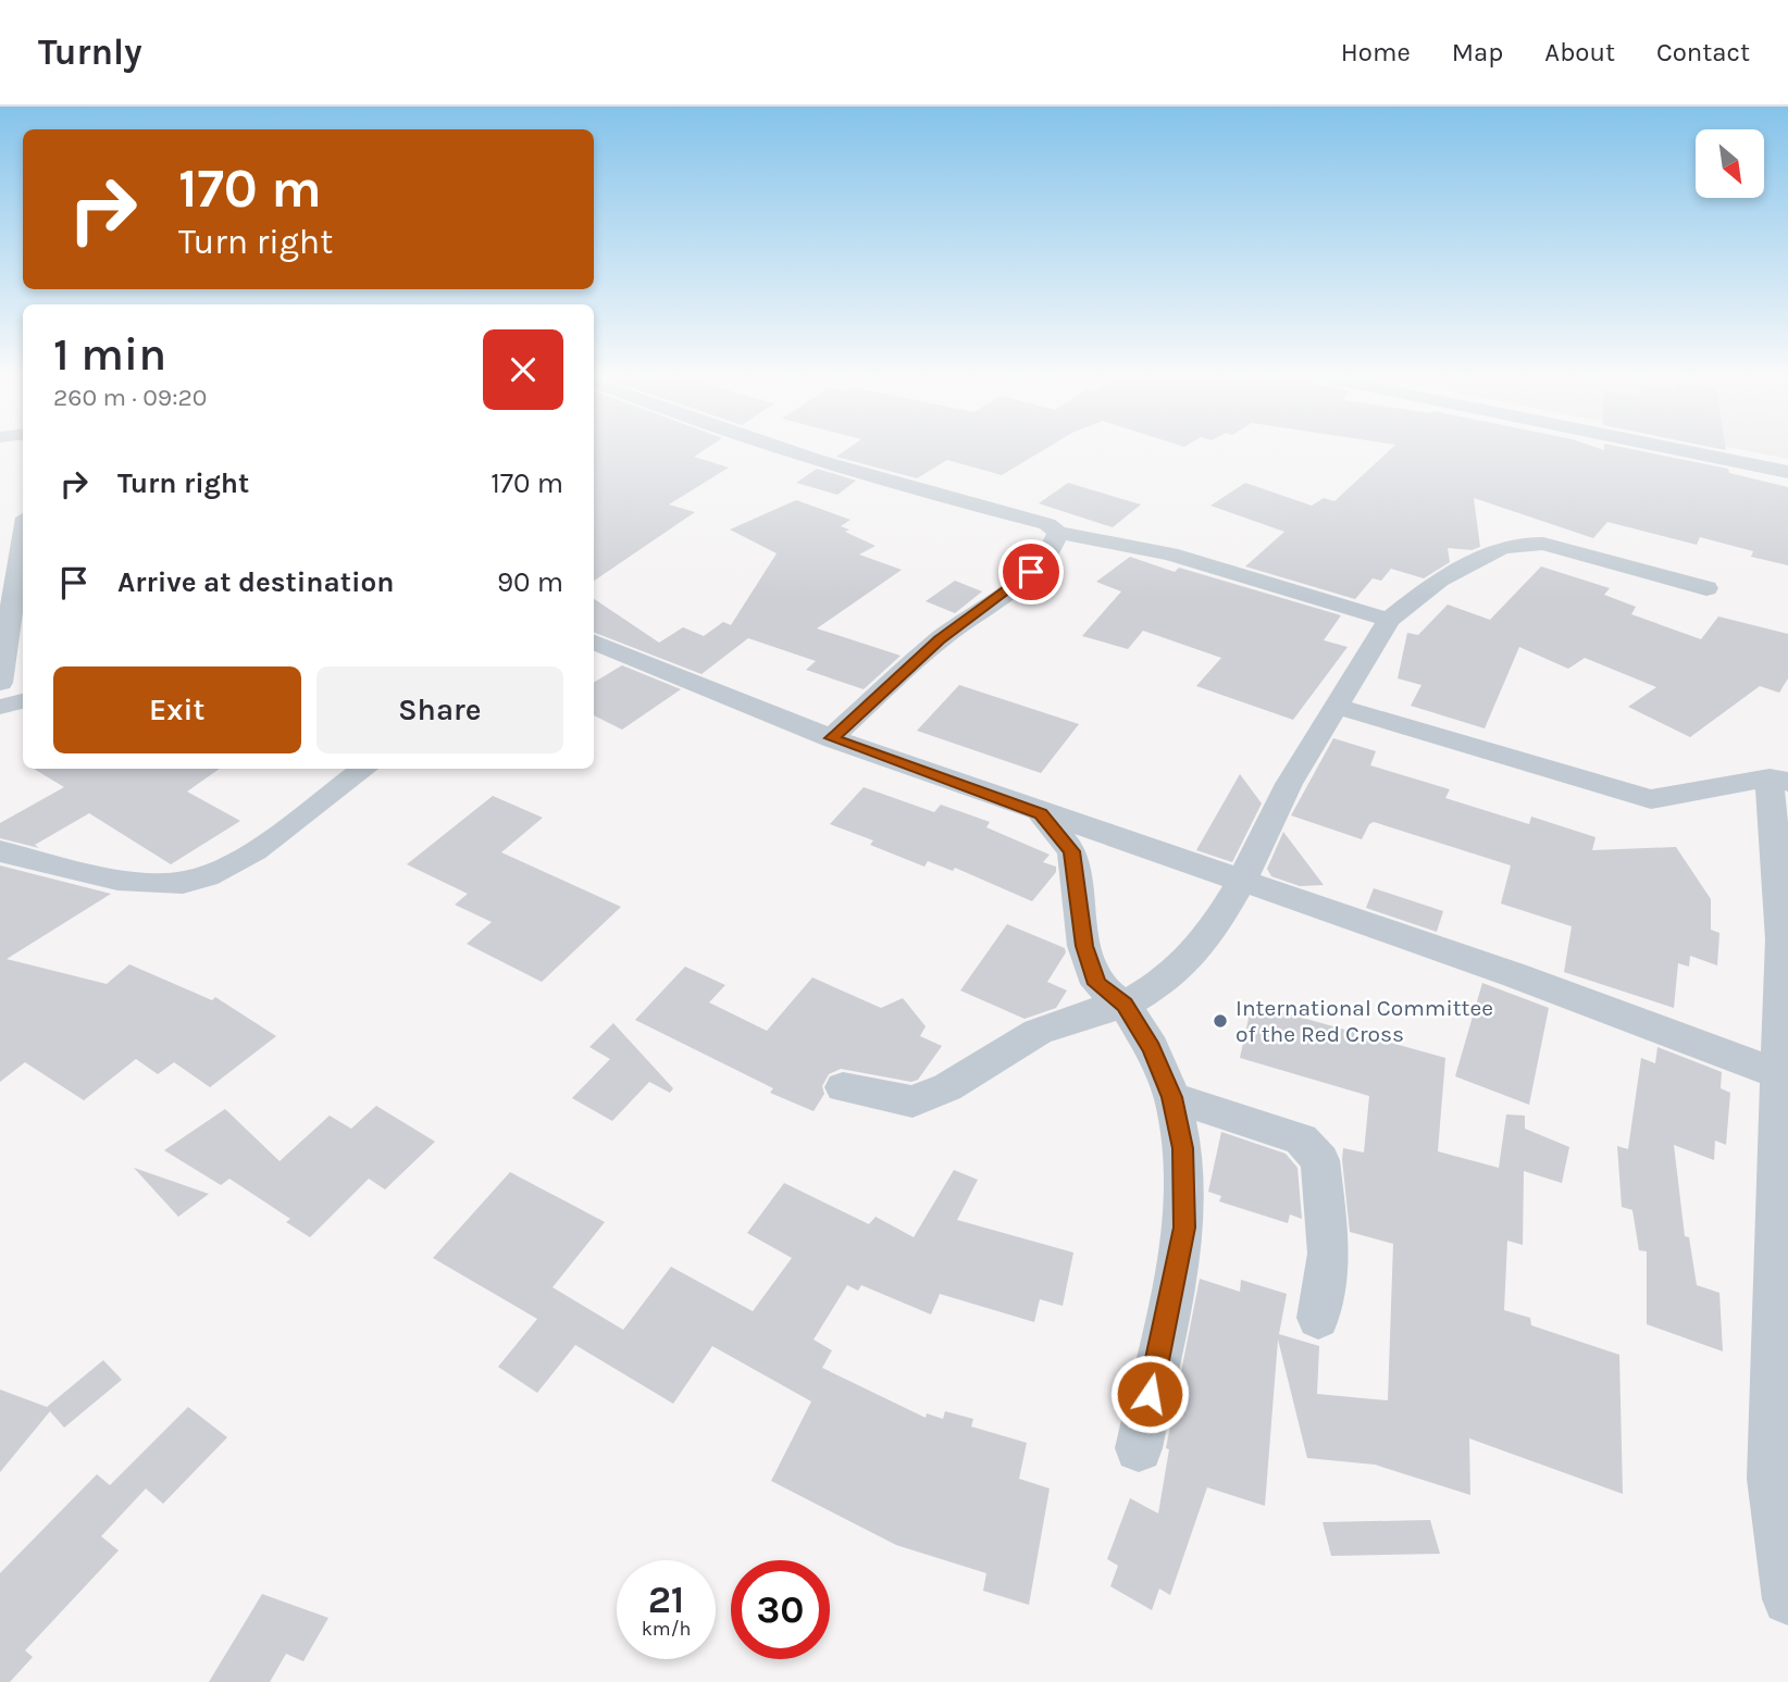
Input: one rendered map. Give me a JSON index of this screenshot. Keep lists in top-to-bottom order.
{
  "places": ["International Committee of the Red Cross"],
  "north": "bottom right",
  "page": {
    "header": "Turnly",
    "nav": [
      "Home",
      "Map",
      "About",
      "Contact"
    ],
    "turn": ["170 m", "Turn right"],
    "heading": ["1 min", "260 m · 09:20"],
    "list": [
      {
        "name": "Turn right",
        "value": "170 m"
      },
      {
        "name": "Arrive at destination",
        "value": "90 m"
      }
    ],
    "buttons": ["Exit", "Share"],
    "speed": "21 km/h",
    "limit": "30"
  }
}
